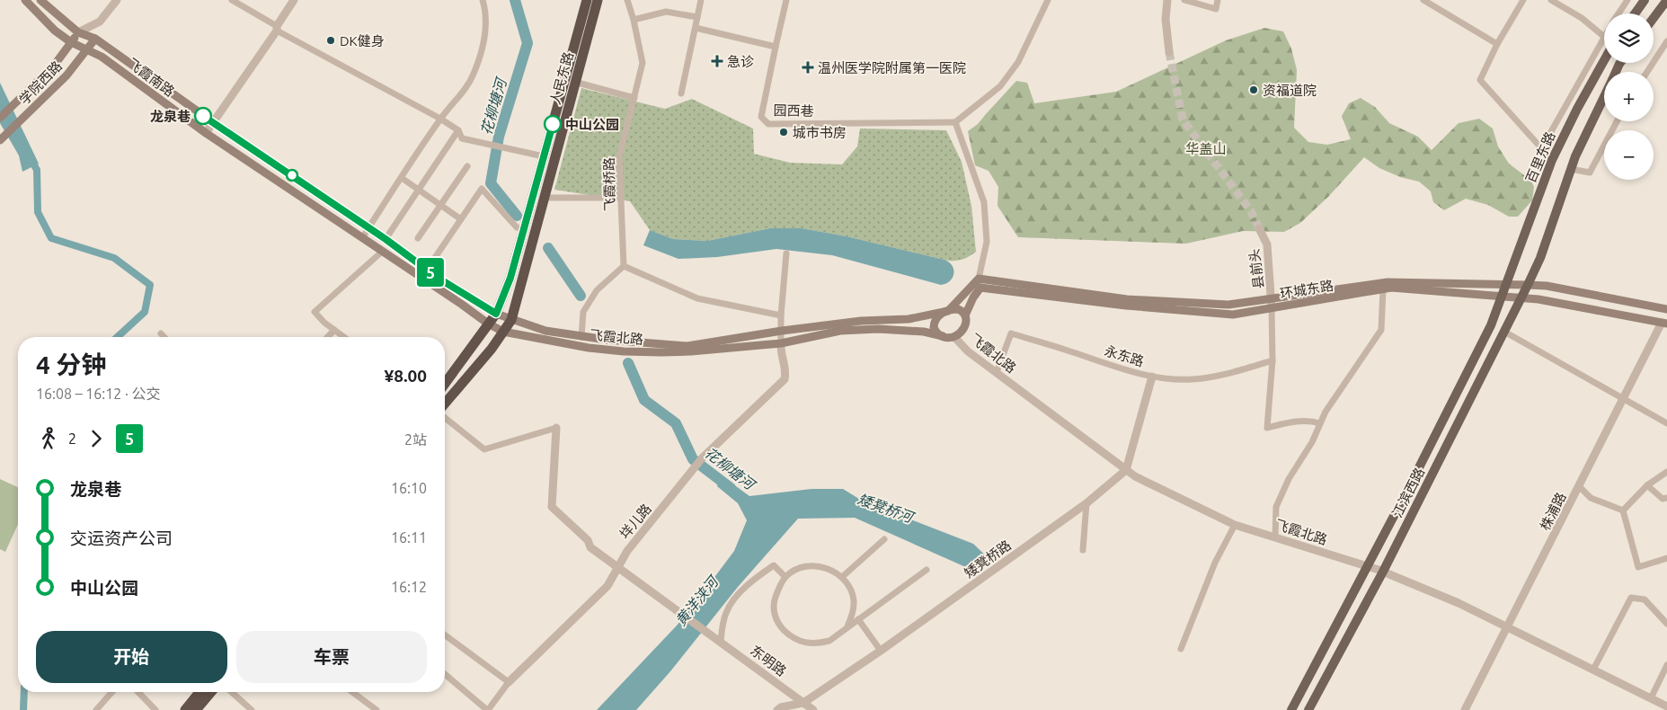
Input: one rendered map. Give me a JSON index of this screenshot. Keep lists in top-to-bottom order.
{
  "streets": {
    "highway": ["人民东路"],
    "main road": [
      "飞霞南路",
      "学院西路",
      "百里东路",
      "环城东路",
      "飞霞北路",
      "江滨西路"
    ],
    "street": [
      "园西巷",
      "飞霞桥路",
      "县前头",
      "永东路",
      "株浦路",
      "垟儿路",
      "矮凳桥路",
      "东明路"
    ]
  },
  "crossings": [
    ["飞霞南路", "人民东路"],
    ["飞霞南路", "学院西路"],
    ["飞霞南路", "飞霞北路"],
    ["人民东路", "飞霞北路"],
    ["百里东路", "环城东路"],
    ["百里东路", "江滨西路"],
    ["县前头", "环城东路"],
    ["环城东路", "江滨西路"],
    ["环城东路", "株浦路"],
    ["飞霞北路", "永东路"],
    ["飞霞北路", "江滨西路"],
    ["飞霞北路", "株浦路"],
    ["飞霞北路", "垟儿路"],
    ["飞霞北路", "矮凳桥路"],
    ["垟儿路", "东明路"],
    ["矮凳桥路", "东明路"]
  ],
  "water": ["花柳塘河", "矮凳桥河", "黄洋浃河"],
  "parks": ["华盖山"],
  "places": {
    "other": [
      "DK健身",
      "资福道院",
      "龙泉巷",
      "中山公园",
      "城市书房"
    ],
    "health": ["急诊", "温州医学院附属第一医院"]
  },
  "lines": ["bus line 5"],
  "page": {
    "on_map": "5",
    "map_buttons": ["+", "−"],
    "heading": ["4 分钟", "16:08 – 16:12 · 公交", "¥8.00"],
    "legs": ["2", "5", "2站"],
    "list": [
      {
        "name": "龙泉巷",
        "value": "16:10"
      },
      {
        "name": "交运资产公司",
        "value": "16:11"
      },
      {
        "name": "中山公园",
        "value": "16:12"
      }
    ],
    "buttons": ["开始", "车票"]
  }
}
